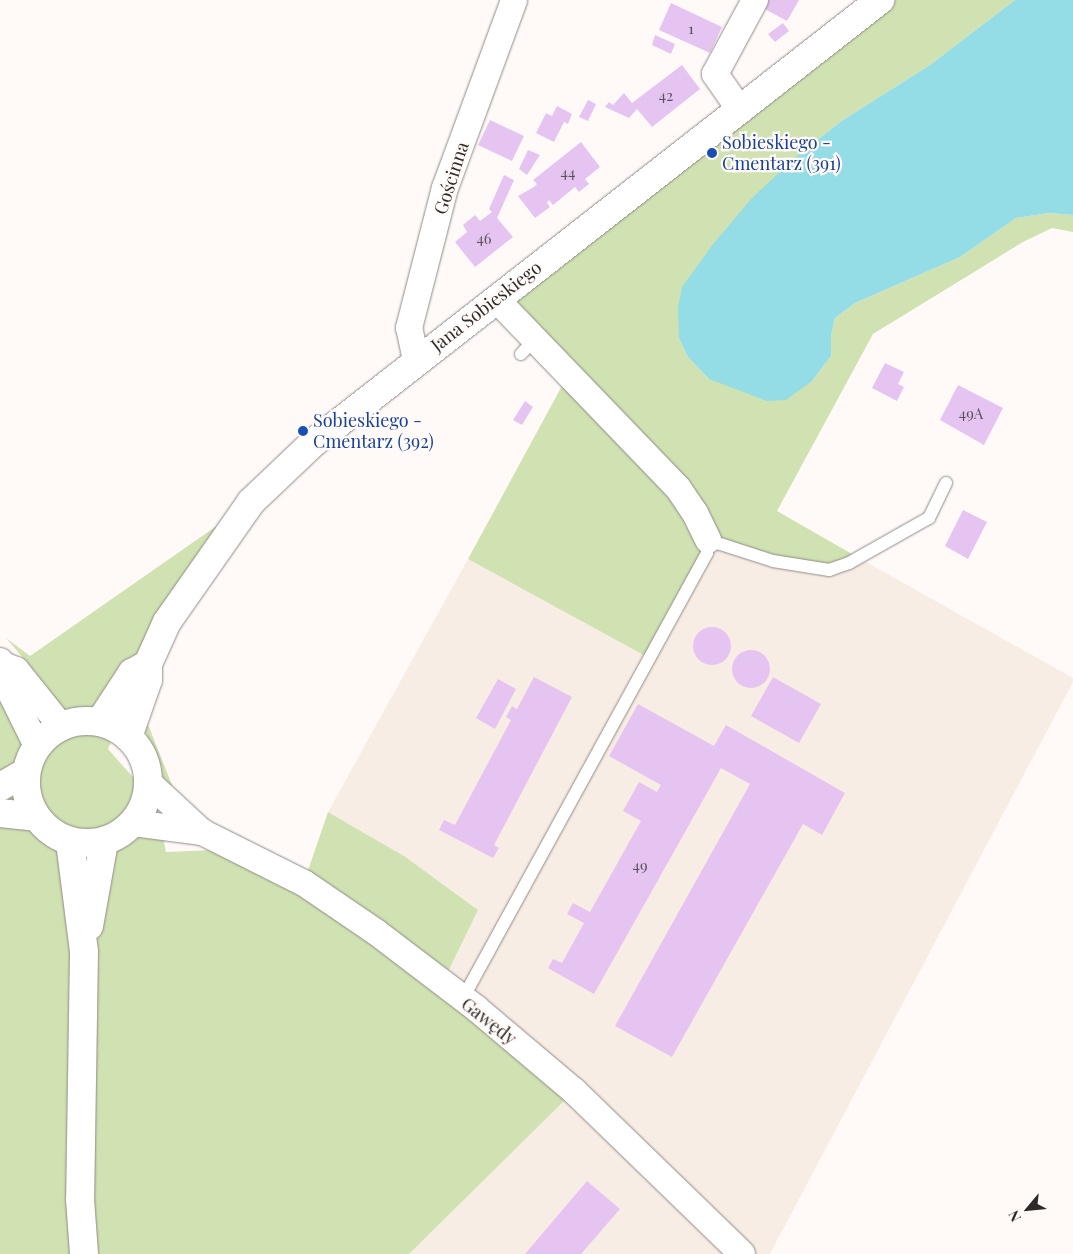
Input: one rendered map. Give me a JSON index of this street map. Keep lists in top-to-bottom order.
{
  "streets": {
    "street": ["Gościnna", "Jana Sobieskiego", "Gawędy"]
  },
  "crossings": [
    ["Gościnna", "Jana Sobieskiego"],
    ["Jana Sobieskiego", "Gawędy"]
  ],
  "places": ["Sobieskiego - Cmentarz (391)", "Sobieskiego - Cmentarz (392)"],
  "house_numbers": [
    "1",
    "42",
    "44",
    "46",
    "49A",
    "49"
  ],
  "north": "bottom left"
}
